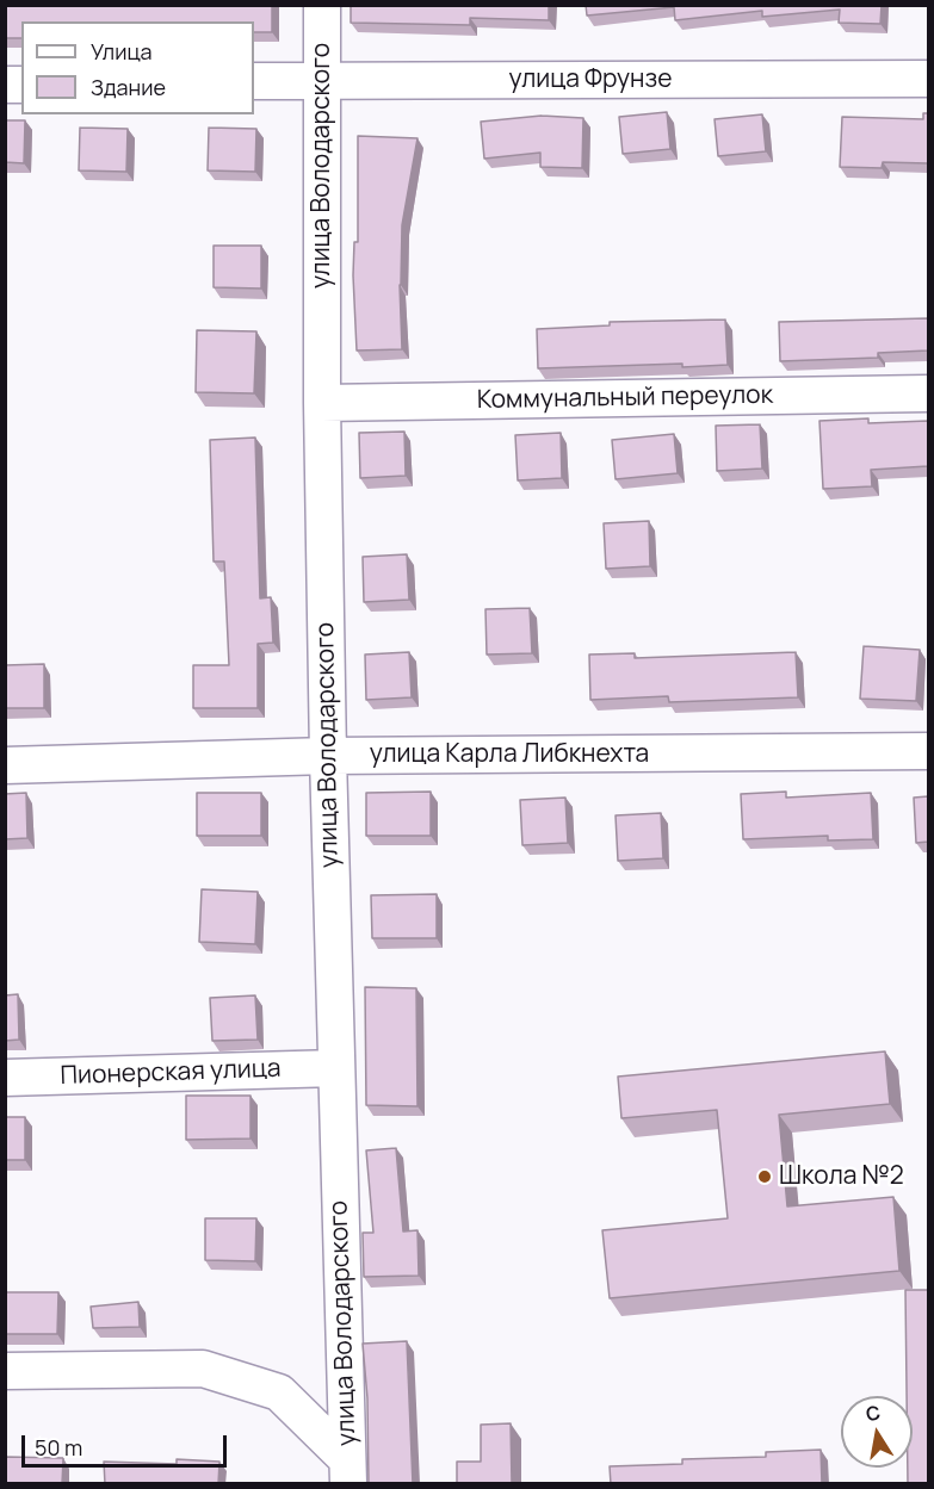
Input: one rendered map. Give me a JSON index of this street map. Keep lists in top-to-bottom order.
{
  "streets": {
    "street": [
      "улица Фрунзе",
      "улица Володарского",
      "Коммунальный переулок",
      "улица Карла Либкнехта",
      "Пионерская улица"
    ]
  },
  "crossings": [
    ["улица Фрунзе", "улица Володарского"],
    ["улица Володарского", "Коммунальный переулок"],
    ["улица Володарского", "улица Карла Либкнехта"],
    ["улица Володарского", "Пионерская улица"]
  ],
  "places": ["Школа №2"],
  "legend": ["Улица", "Здание"],
  "scale_bar": "50 m",
  "north": "top"
}
